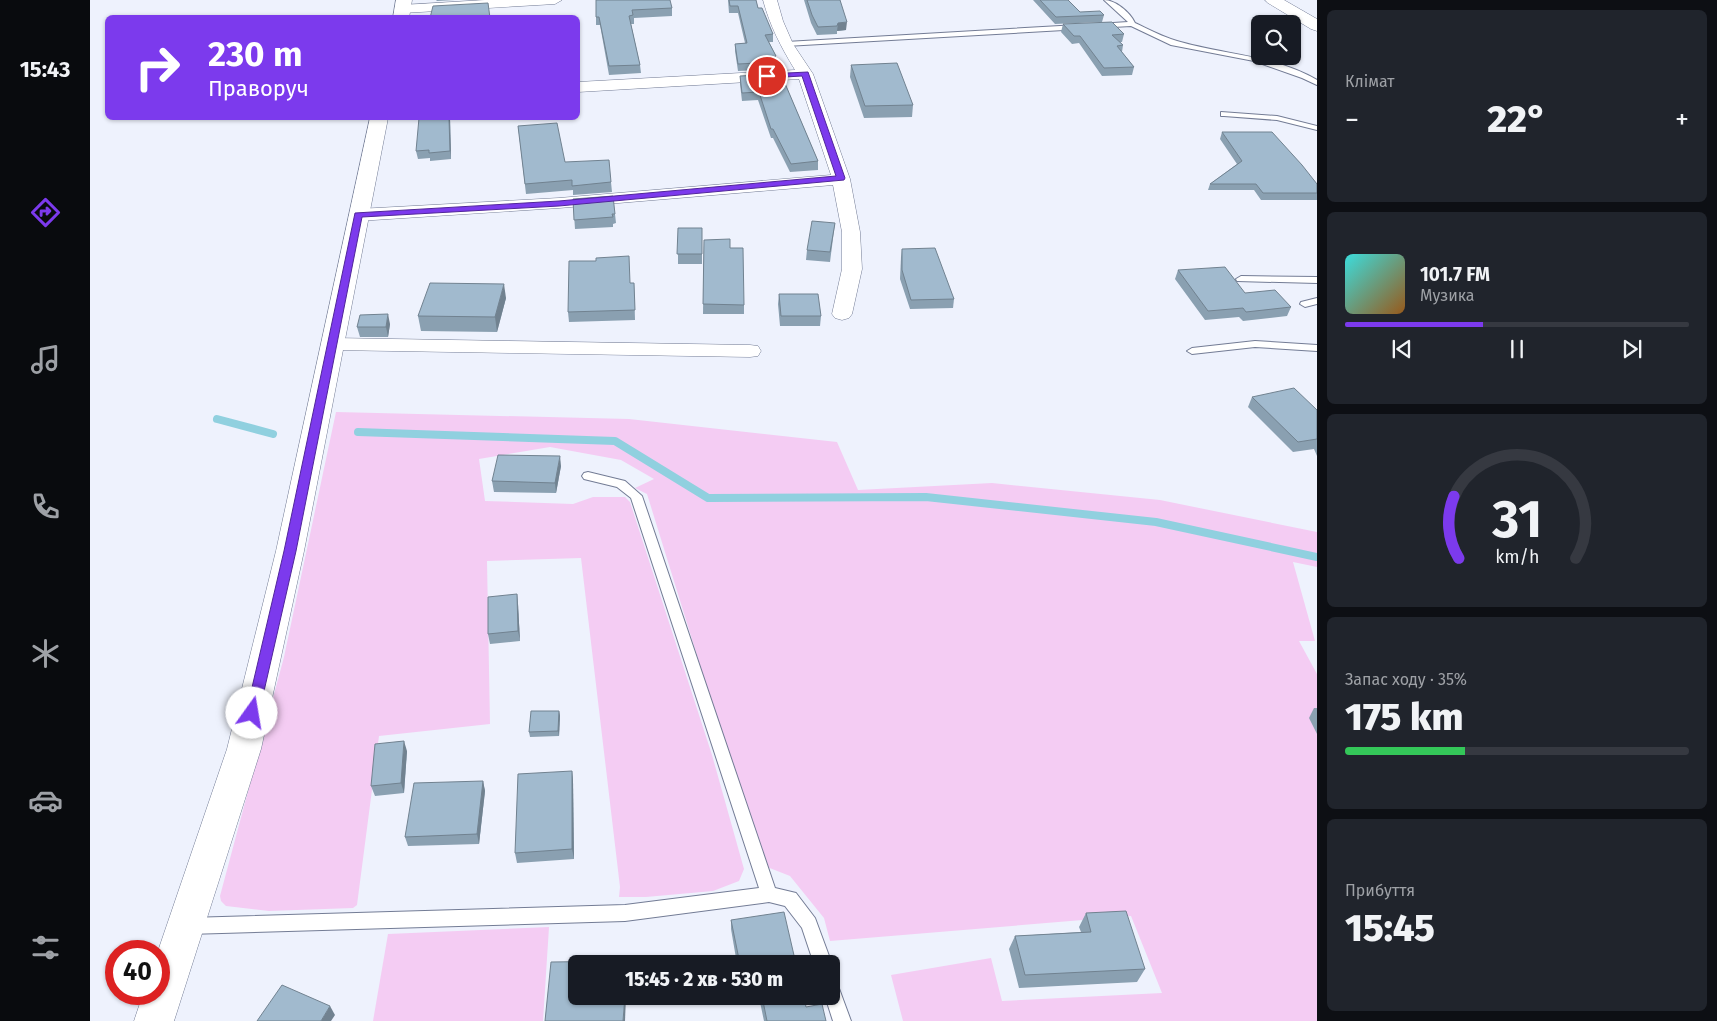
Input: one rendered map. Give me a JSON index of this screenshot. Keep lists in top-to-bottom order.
{
  "page": {
    "tabs": "15:43",
    "tile": [
      "Клімат",
      ["Запас ходу · 35%", "175 km"],
      ["Прибуття", "15:45"]
    ],
    "turn": ["230 m", "Праворуч"],
    "heat": ["−", "22°", "+"],
    "song": ["101.7 FM", "Музика"],
    "limit": "40",
    "trip": "15:45 · 2 хв · 530 m",
    "gauge": ["31", "km/h"]
  }
}
